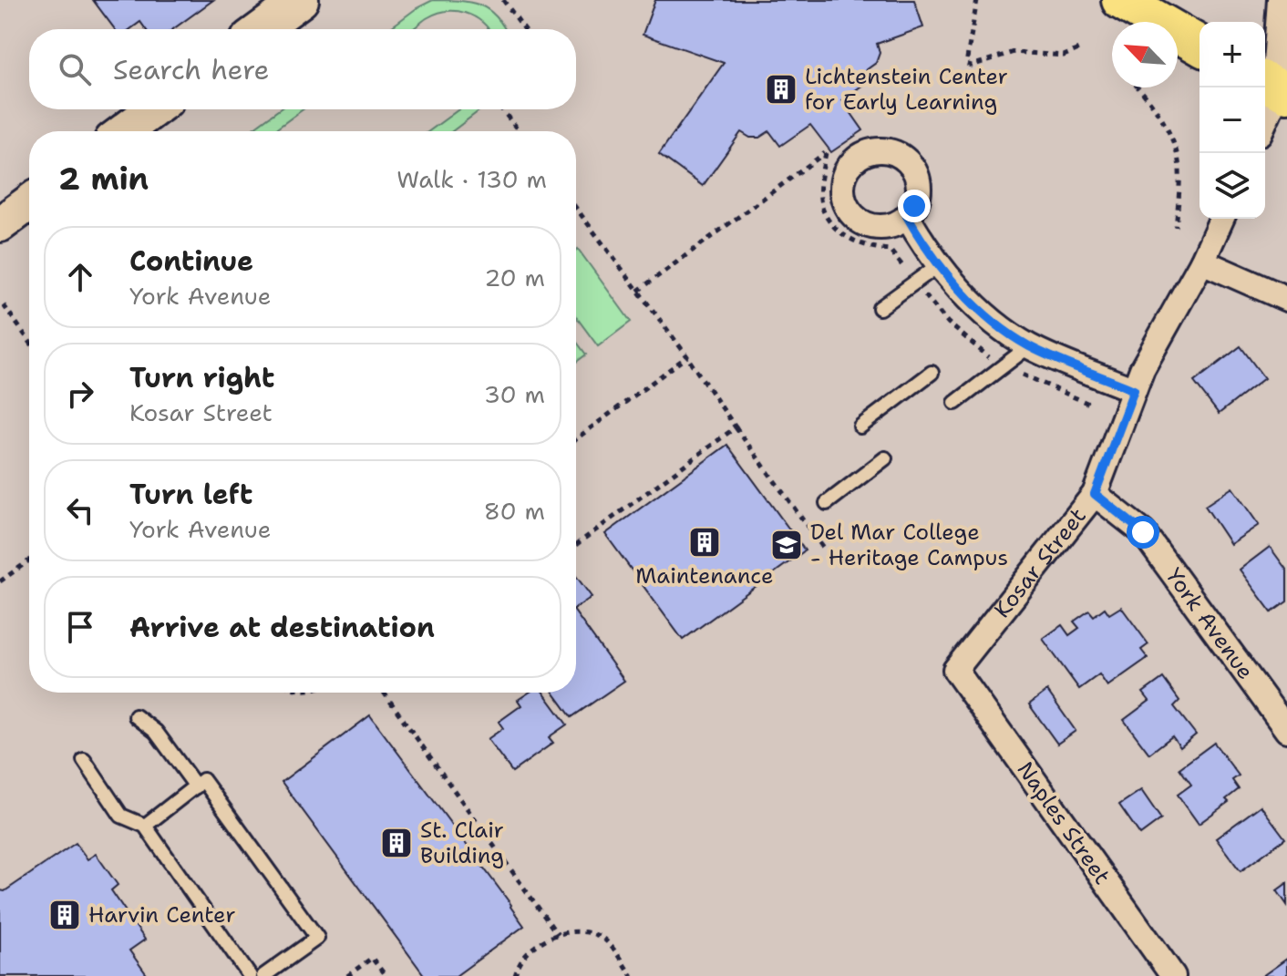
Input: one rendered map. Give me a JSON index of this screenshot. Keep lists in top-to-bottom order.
{
  "streets": {
    "street": ["Kosar Street", "York Avenue", "Naples Street"]
  },
  "crossings": [
    ["Kosar Street", "York Avenue"],
    ["Kosar Street", "Naples Street"]
  ],
  "places": {
    "building": [
      "Lichtenstein Center for Early Learning",
      "Maintenance",
      "St. Clair Building",
      "Harvin Center"
    ],
    "school or university": ["Del Mar College - Heritage Campus"]
  },
  "north": "top left",
  "page": {
    "map_buttons": ["+", "−"],
    "search": "Search here",
    "heading": ["2 min", "Walk · 130 m"],
    "list": [
      ["Continue", "York Avenue", "20 m"],
      ["Turn right", "Kosar Street", "30 m"],
      ["Turn left", "York Avenue", "80 m"],
      "Arrive at destination"
    ]
  }
}
